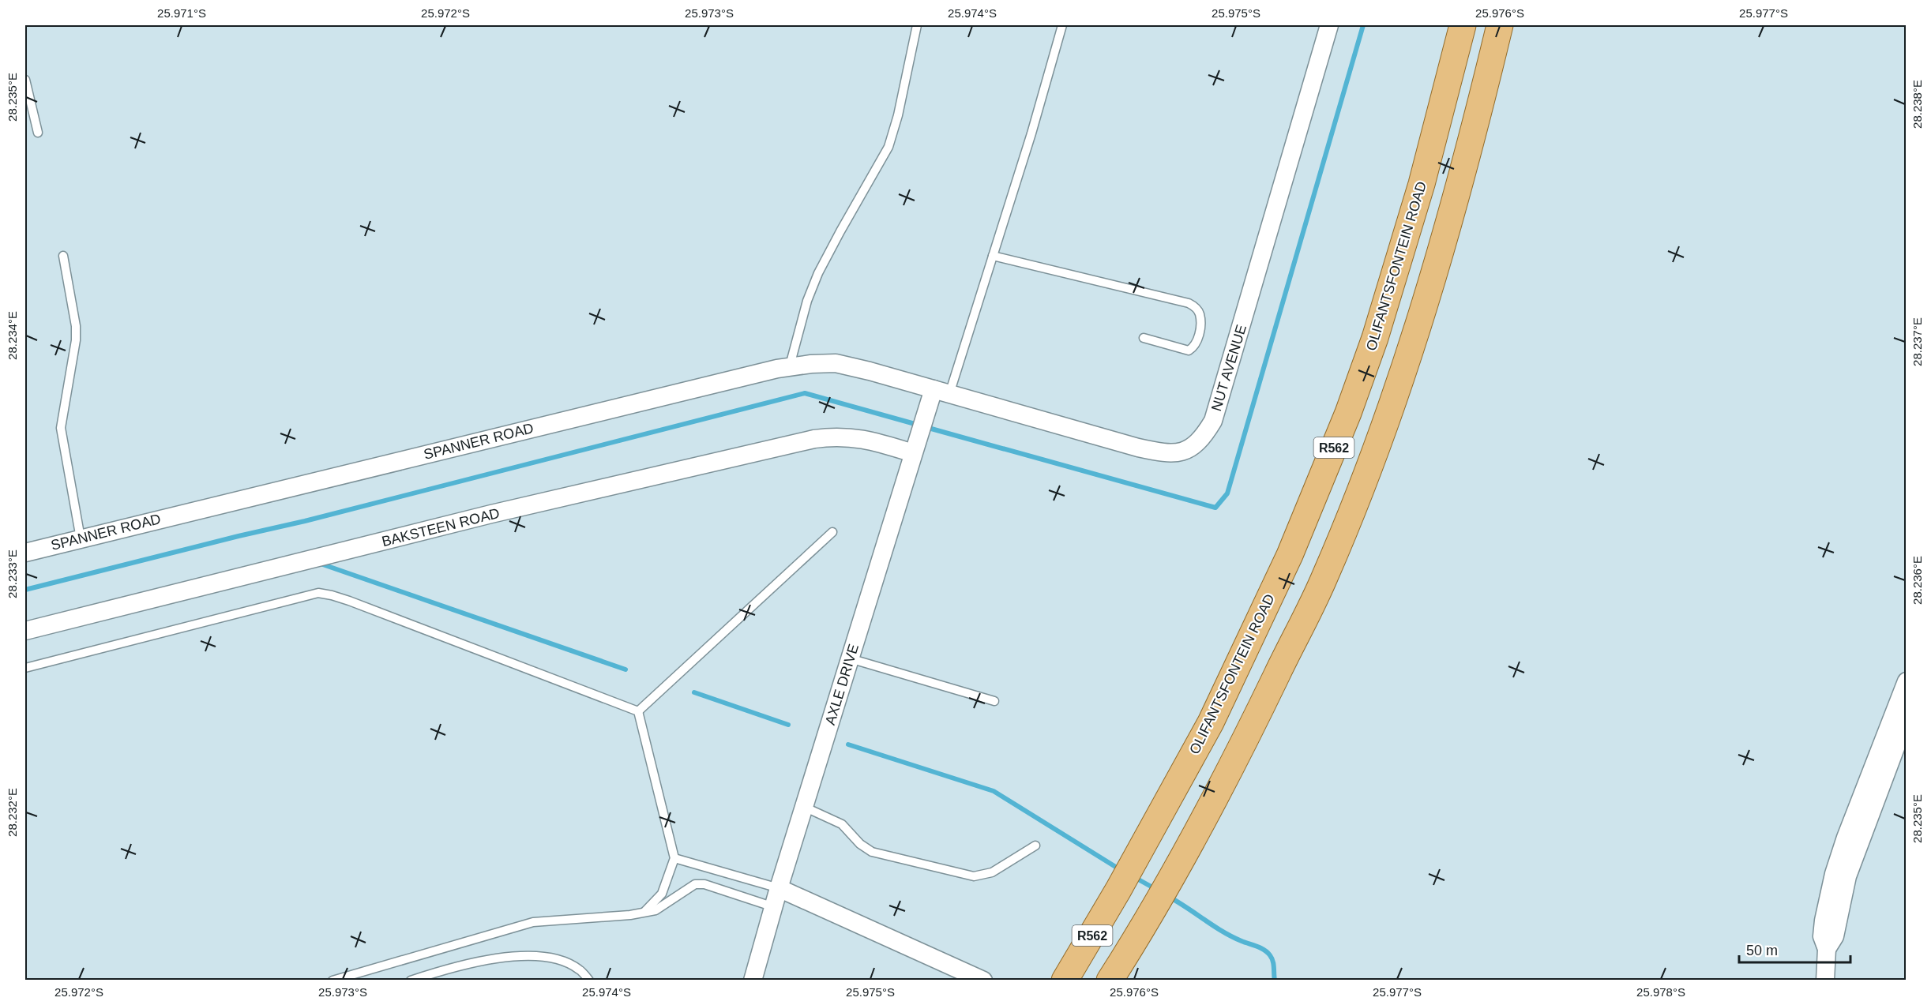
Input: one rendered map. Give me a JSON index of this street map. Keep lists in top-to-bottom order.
{
  "streets": {
    "main road": ["OLIFANTSFONTEIN ROAD", "R562"],
    "street": [
      "NUT AVENUE",
      "SPANNER ROAD",
      "BAKSTEEN ROAD",
      "AXLE DRIVE"
    ]
  },
  "crossings": [
    ["NUT AVENUE", "SPANNER ROAD"],
    ["NUT AVENUE", "AXLE DRIVE"],
    ["SPANNER ROAD", "AXLE DRIVE"],
    ["BAKSTEEN ROAD", "AXLE DRIVE"]
  ],
  "scale_bar": "50 m",
  "coordinates": [
    "25.971°S",
    "25.972°S",
    "25.973°S",
    "25.974°S",
    "25.975°S",
    "25.976°S",
    "25.977°S",
    "28.235°E",
    "28.238°E",
    "28.234°E",
    "28.237°E",
    "28.233°E",
    "28.236°E",
    "28.232°E",
    "25.978°S"
  ]
}
